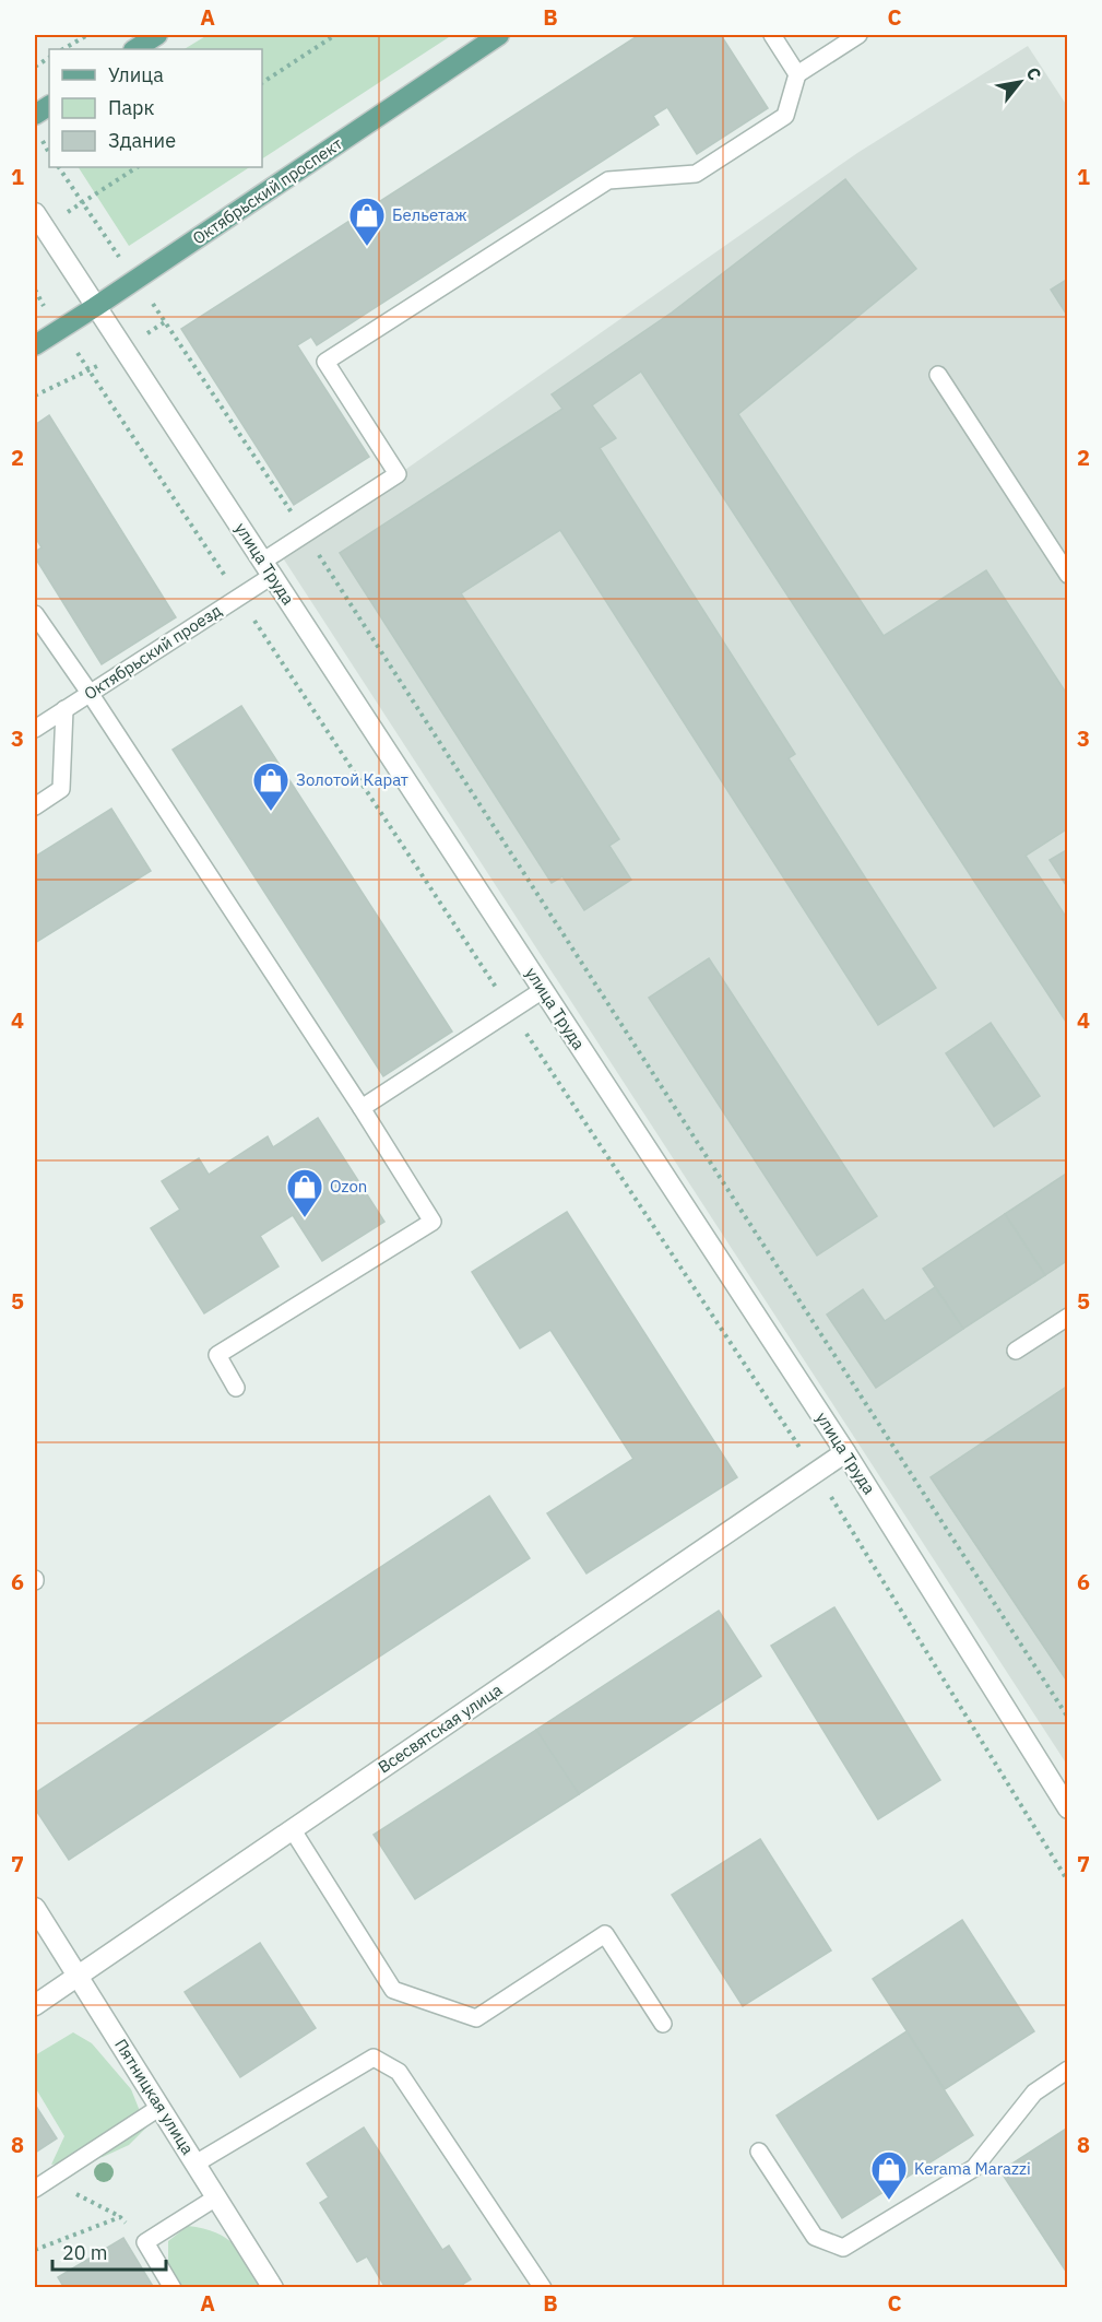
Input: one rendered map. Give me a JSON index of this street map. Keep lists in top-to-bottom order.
{
  "streets": {
    "main road": ["Октябрьский проспект"],
    "street": ["улица Труда", "Всесвятская улица", "Пятницкая улица"],
    "lane": ["Октябрьский проезд"]
  },
  "crossings": [
    ["Октябрьский проспект", "улица Труда"],
    ["улица Труда", "Октябрьский проезд"],
    ["улица Труда", "Всесвятская улица"],
    ["Всесвятская улица", "Пятницкая улица"]
  ],
  "places": {
    "shop": [
      "Бельетаж",
      "Золотой Карат",
      "Ozon",
      "Kerama Marazzi"
    ]
  },
  "legend": ["Улица", "Парк", "Здание"],
  "scale_bar": "20 m",
  "north": "top right",
  "grid": {
    "columns": ["A", "B", "C"],
    "rows": [
      "1",
      "2",
      "3",
      "4",
      "5",
      "6",
      "7",
      "8"
    ]
  }
}
